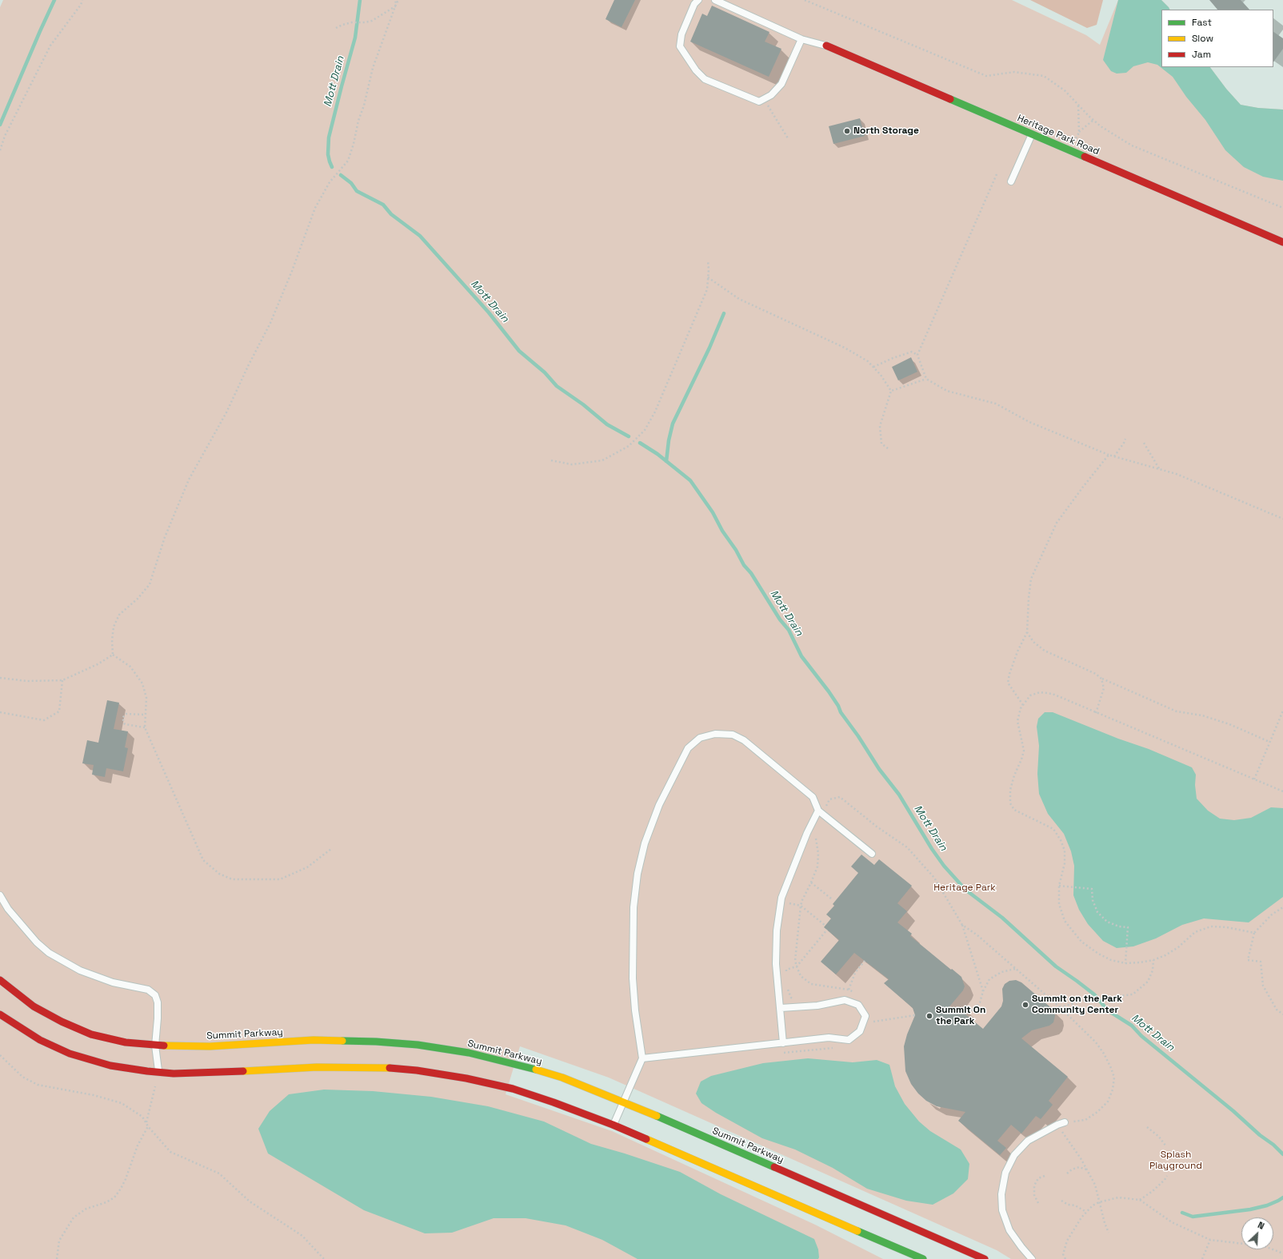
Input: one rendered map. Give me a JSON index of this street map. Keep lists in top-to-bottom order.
{
  "streets": {
    "street": ["Heritage Park Road", "Summit Parkway"]
  },
  "water": ["Mott Drain"],
  "parks": ["Heritage Park", "Splash Playground"],
  "places": ["North Storage", "Summit on the Park Community Center", "Summit On the Park"],
  "legend": ["Fast", "Slow", "Jam"],
  "north": "top right"
}
